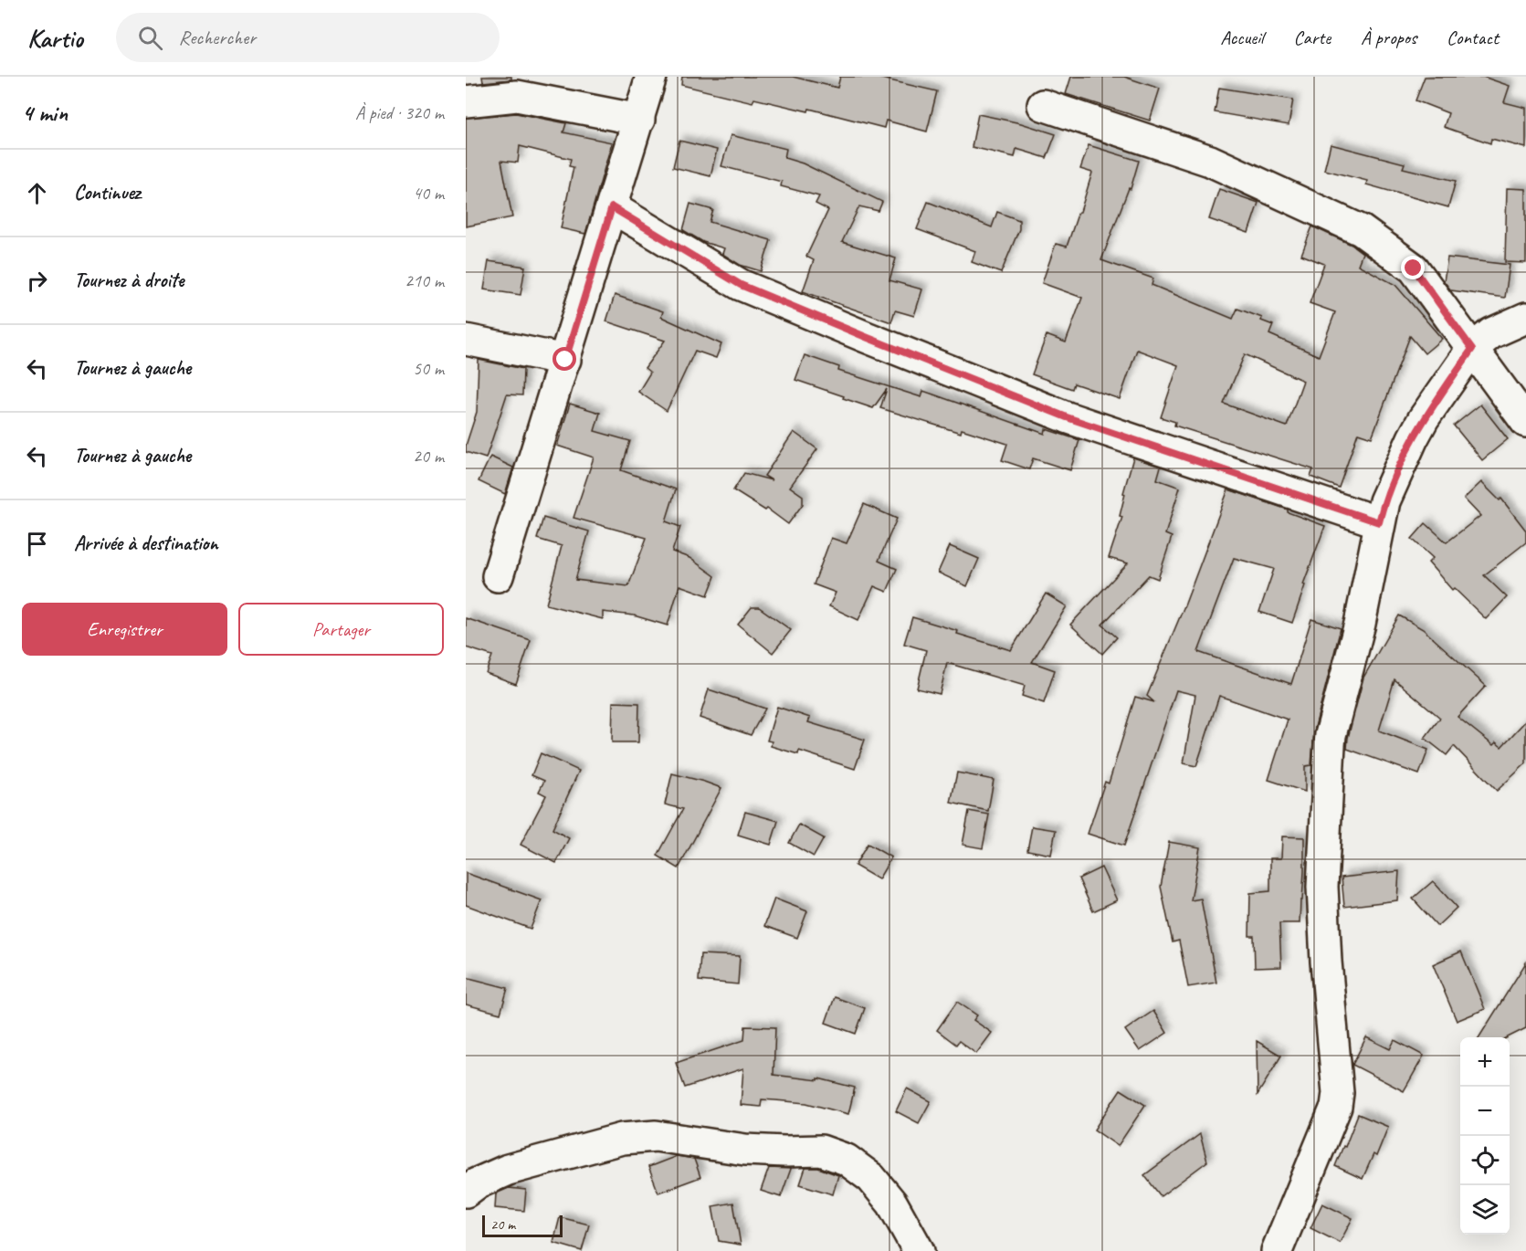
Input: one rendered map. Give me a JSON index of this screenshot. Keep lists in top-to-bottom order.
{
  "scale_bar": "20 m",
  "page": {
    "header": "Kartio",
    "search": "Rechercher",
    "nav": [
      "Accueil",
      "Carte",
      "À propos",
      "Contact"
    ],
    "heading": ["4 min", "À pied · 320 m"],
    "list": [
      ["Continuez", "40 m"],
      ["Tournez à droite", "210 m"],
      ["Tournez à gauche", "50 m"],
      ["Tournez à gauche", "20 m"],
      "Arrivée à destination"
    ],
    "buttons": ["Enregistrer", "Partager"],
    "map_buttons": ["+", "−"],
    "scale": "20 m"
  }
}
